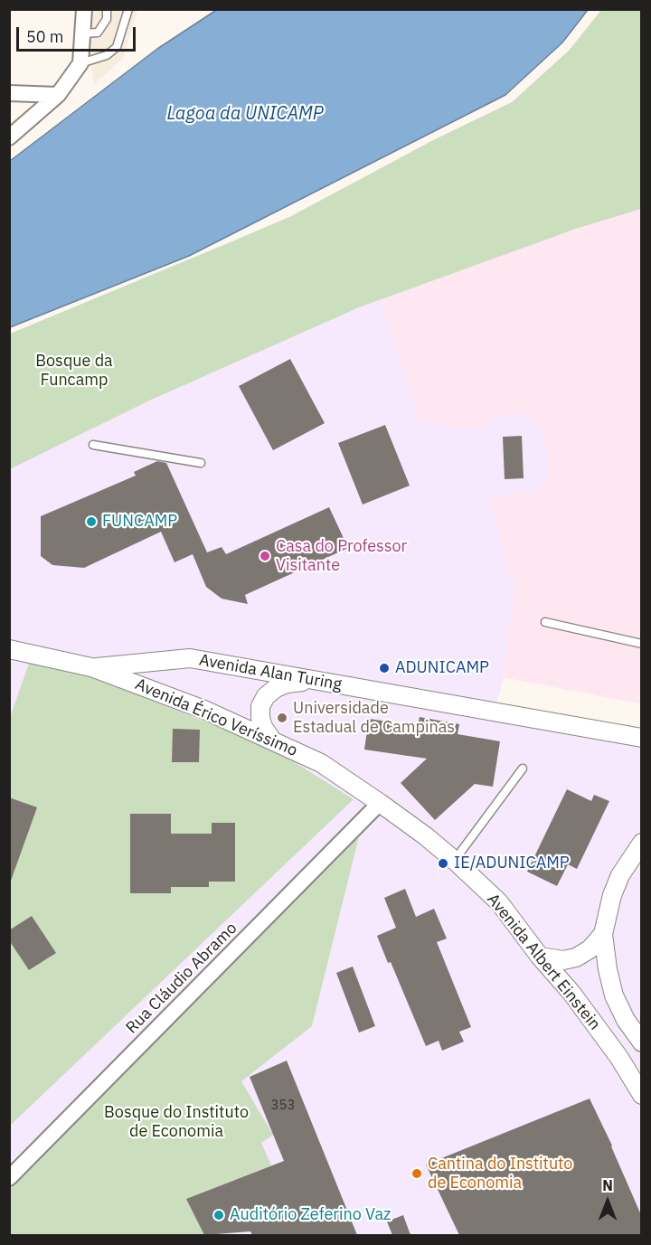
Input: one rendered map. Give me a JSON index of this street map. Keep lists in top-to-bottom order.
{
  "streets": {
    "street": [
      "Avenida Alan Turing",
      "Avenida Érico Veríssimo",
      "Avenida Albert Einstein",
      "Rua Cláudio Abramo"
    ]
  },
  "crossings": [
    ["Avenida Alan Turing", "Avenida Érico Veríssimo"],
    ["Avenida Érico Veríssimo", "Avenida Albert Einstein"],
    ["Avenida Érico Veríssimo", "Rua Cláudio Abramo"],
    ["Avenida Albert Einstein", "Rua Cláudio Abramo"]
  ],
  "water": ["Lagoa da UNICAMP"],
  "parks": ["Bosque da Funcamp", "Bosque do Instituto de Economia"],
  "places": [
    "FUNCAMP",
    "Casa do Professor Visitante",
    "ADUNICAMP",
    "Universidade Estadual de Campinas",
    "IE/ADUNICAMP",
    "Cantina do Instituto de Economia",
    "Auditório Zeferino Vaz"
  ],
  "house_numbers": ["353"],
  "scale_bar": "50 m",
  "north": "top"
}
